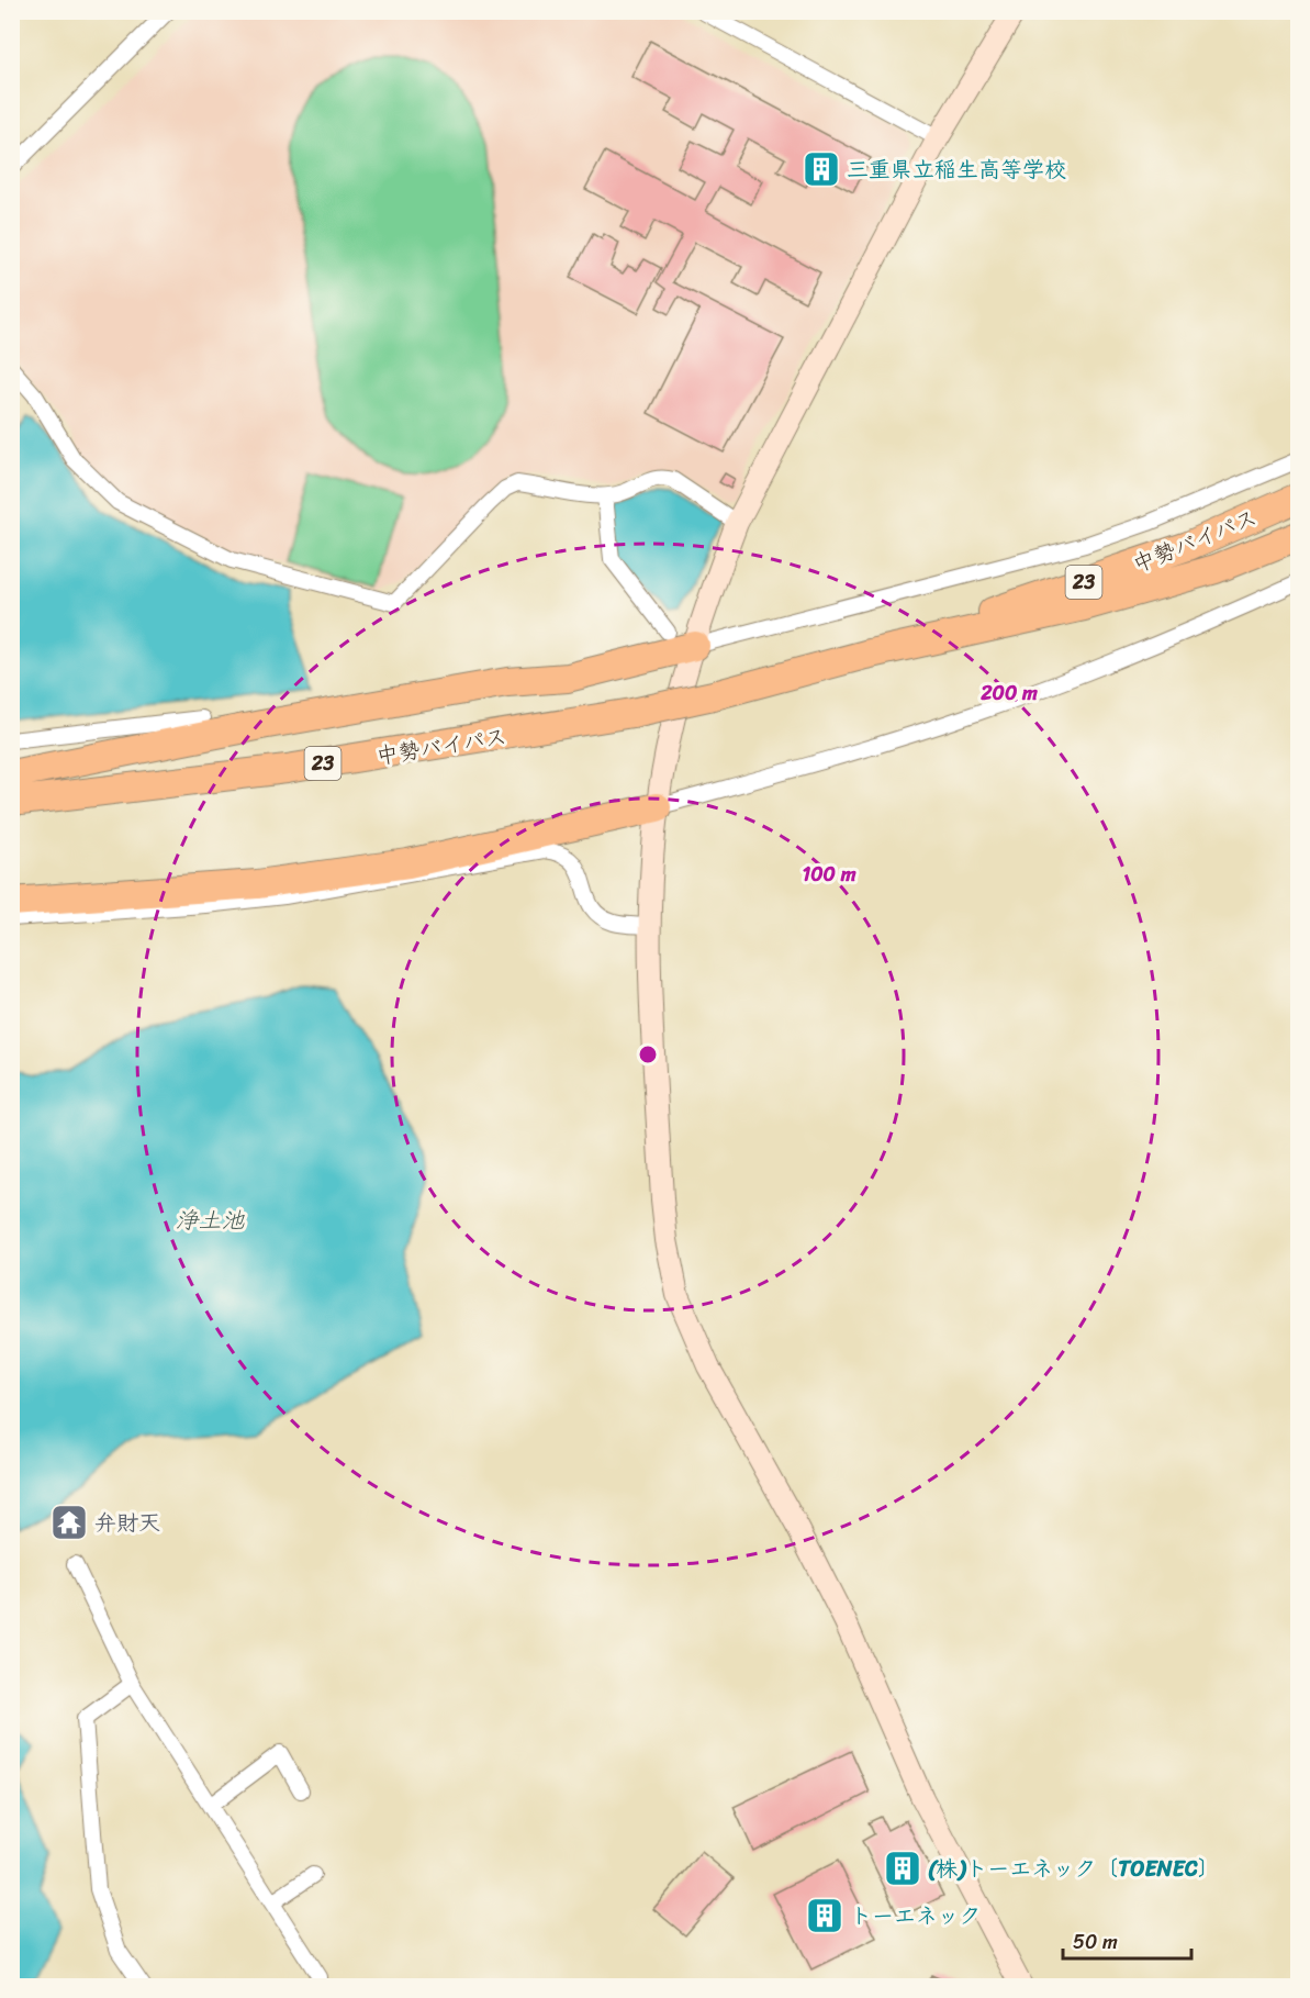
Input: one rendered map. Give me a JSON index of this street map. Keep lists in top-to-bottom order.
{
  "streets": {
    "highway": ["中勢バイパス", "23"]
  },
  "water": ["浄土池"],
  "places": {
    "building": ["三重県立稲生高等学校", "(株)トーエネック〔TOENEC〕", "トーエネック"],
    "temple": ["弁財天"]
  },
  "scale_bar": "50 m",
  "rings": ["200 m", "100 m"]
}
